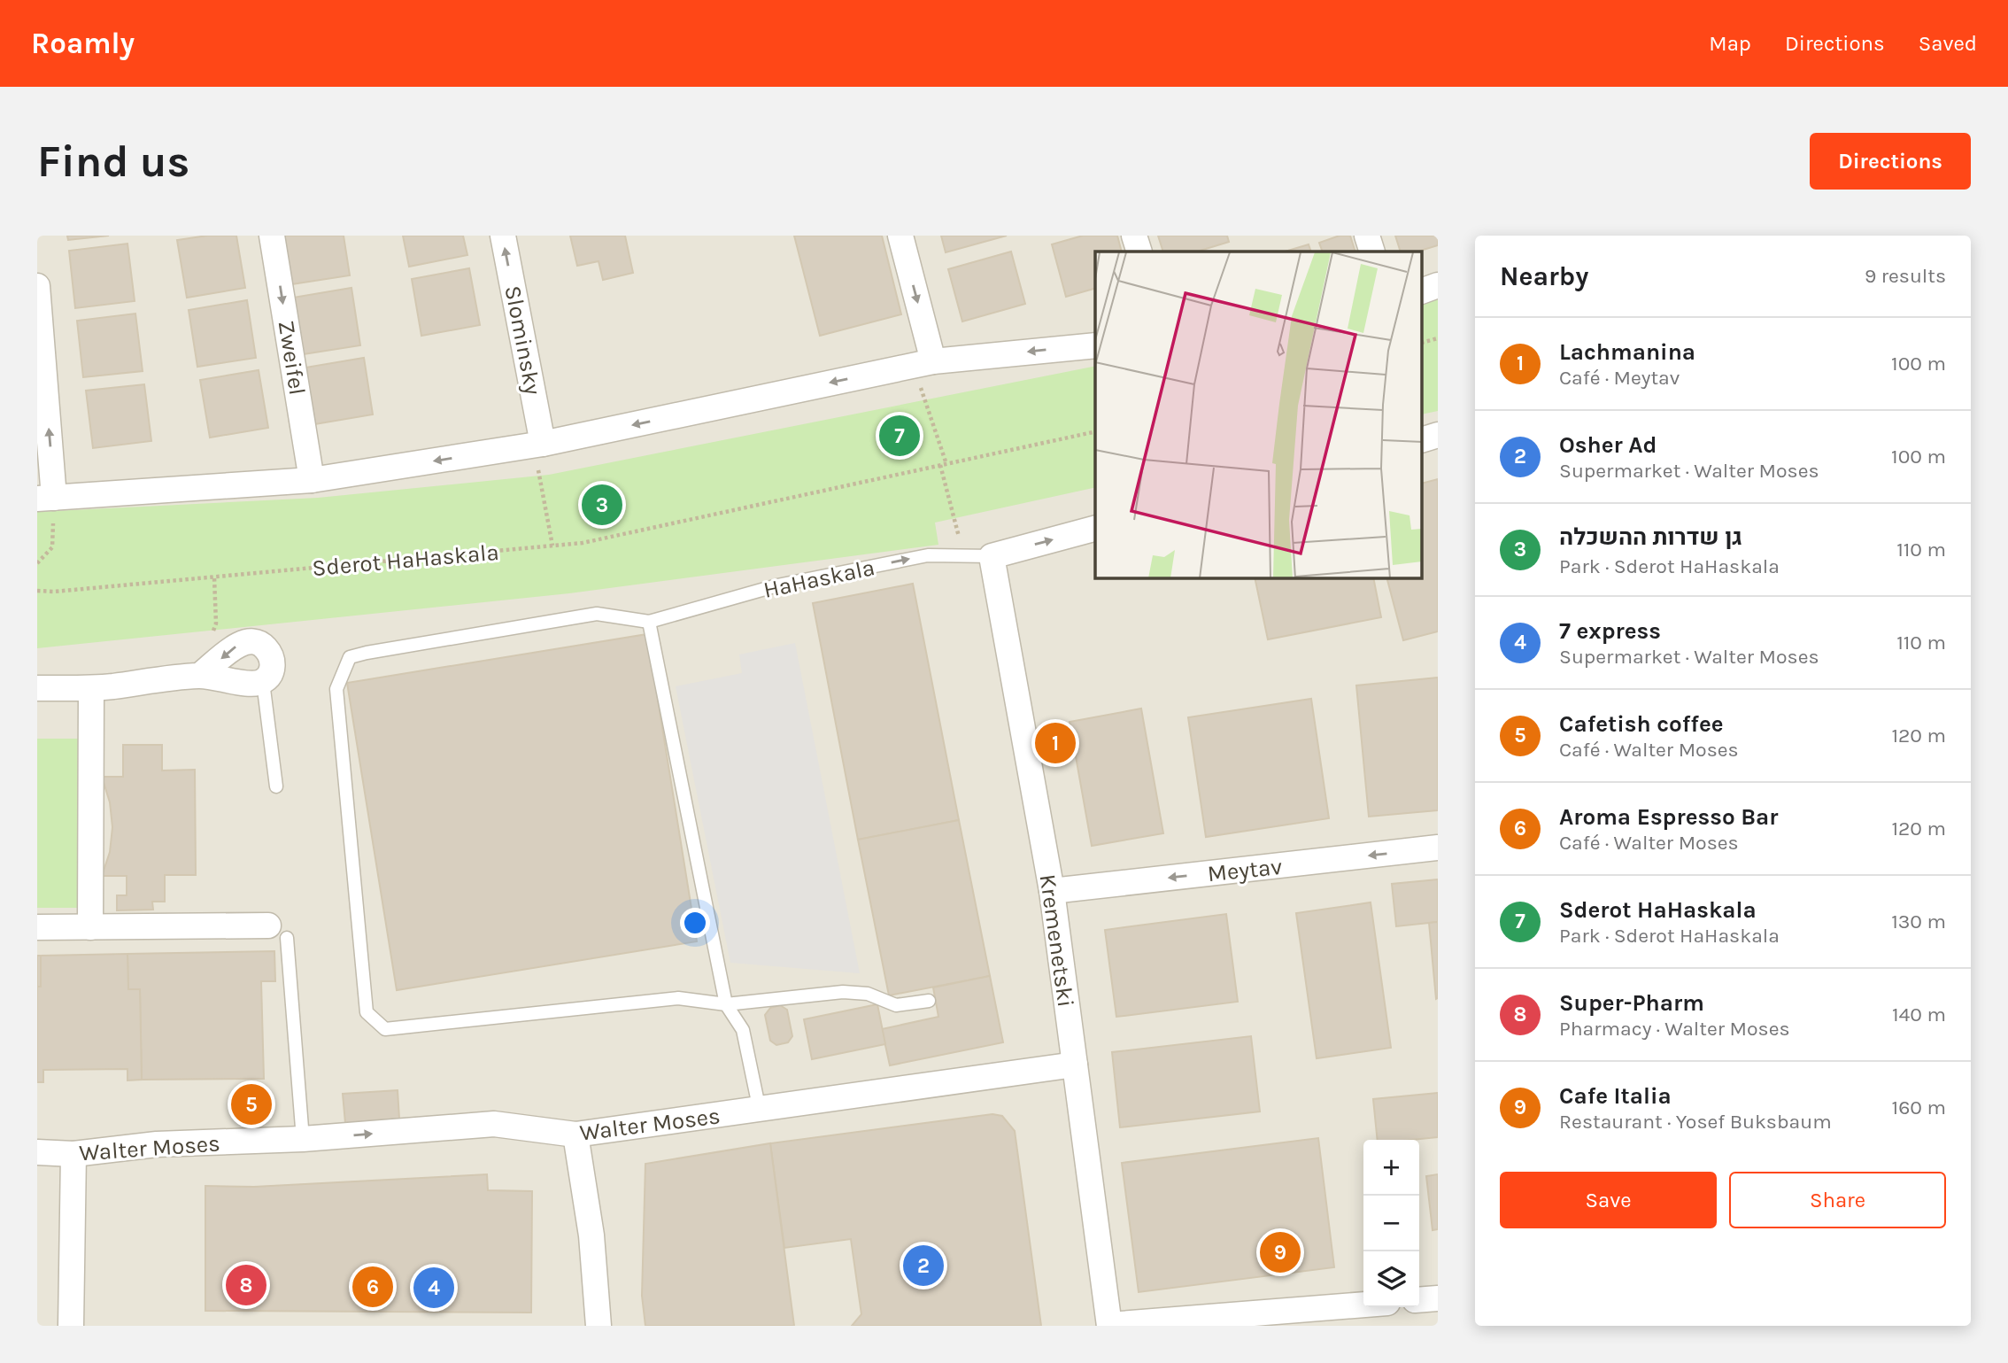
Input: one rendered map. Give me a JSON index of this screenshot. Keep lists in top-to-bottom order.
{
  "streets": {
    "street": [
      "Slominsky",
      "Zweifel",
      "Meytav",
      "Kremenetski",
      "Walter Moses"
    ],
    "lane": ["HaHaskala"],
    "path": ["Sderot HaHaskala"]
  },
  "crossings": [
    ["HaHaskala", "Kremenetski"],
    ["Meytav", "Kremenetski"],
    ["Kremenetski", "Walter Moses"]
  ],
  "one_way": [
    "Slominsky",
    "Zweifel",
    "HaHaskala",
    "Meytav"
  ],
  "page": {
    "header": "Roamly",
    "nav": ["Map", "Directions", "Saved"],
    "buttons": [
      "Directions",
      ["Save", "Share"]
    ],
    "title": "Find us",
    "heading": ["Nearby", "9 results"],
    "list": [
      {
        "mark": "1",
        "name": "Lachmanina",
        "note": "Café · Meytav",
        "value": "100 m"
      },
      {
        "mark": "2",
        "name": "Osher Ad",
        "note": "Supermarket · Walter Moses",
        "value": "100 m"
      },
      {
        "mark": "3",
        "name": "גן שדרות ההשכלה",
        "note": "Park · Sderot HaHaskala",
        "value": "110 m"
      },
      {
        "mark": "4",
        "name": "7 express",
        "note": "Supermarket · Walter Moses",
        "value": "110 m"
      },
      {
        "mark": "5",
        "name": "Cafetish coffee",
        "note": "Café · Walter Moses",
        "value": "120 m"
      },
      {
        "mark": "6",
        "name": "Aroma Espresso Bar",
        "note": "Café · Walter Moses",
        "value": "120 m"
      },
      {
        "mark": "7",
        "name": "Sderot HaHaskala",
        "note": "Park · Sderot HaHaskala",
        "value": "130 m"
      },
      {
        "mark": "8",
        "name": "Super-Pharm",
        "note": "Pharmacy · Walter Moses",
        "value": "140 m"
      },
      {
        "mark": "9",
        "name": "Cafe Italia",
        "note": "Restaurant · Yosef Buksbaum",
        "value": "160 m"
      }
    ],
    "pins": [
      "7",
      "3",
      "1",
      "5",
      "9",
      "2",
      "8",
      "6",
      "4"
    ],
    "map_buttons": ["+", "−"]
  }
}
